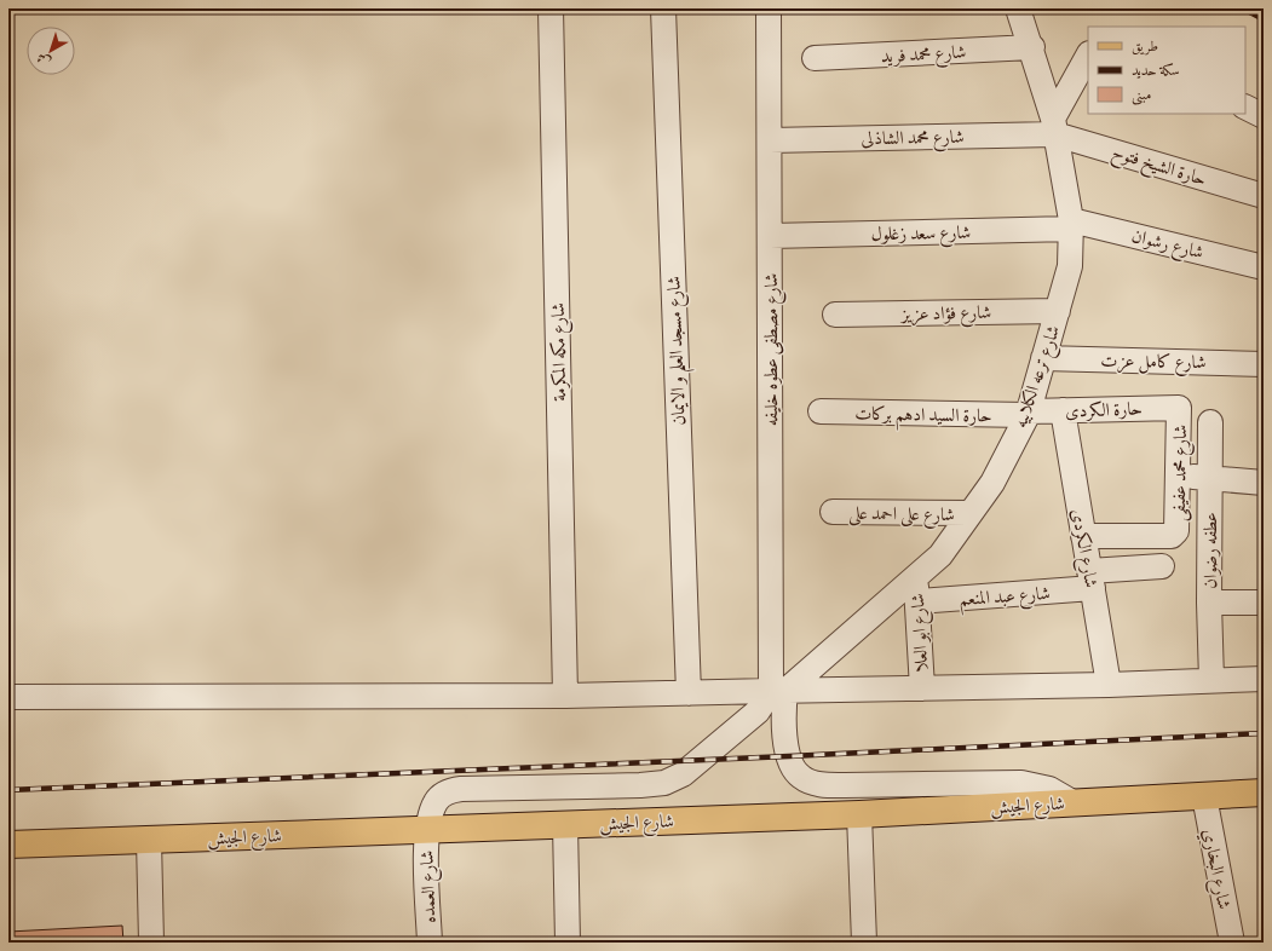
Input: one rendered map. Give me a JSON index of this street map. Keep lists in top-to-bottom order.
{
  "streets": {
    "main road": ["شارع الجيش"],
    "street": [
      "شارع محمد فريد",
      "شارع محمد الشاذلى",
      "حارة الشيخ فتوح",
      "شارع سعد زغلول",
      "شارع رشوان",
      "شارع فؤاد عزيز",
      "شارع مصطفى عطوه خليفه",
      "شارع مسجد العلم و الايمان",
      "شارع مكه المكرمة",
      "شارع كامل عزت",
      "شارع ترعه الكلابيه",
      "حارة الكردى",
      "حارة السيد ادهم بركات",
      "شارع محمد عفيفى",
      "شارع على احمد على",
      "شارع الكردى",
      "عطفه رضوان",
      "شارع عبد المنعم",
      "شارع ابو العلا",
      "شارع البخاري",
      "شارع العمده"
    ]
  },
  "crossings": [
    ["شارع محمد فريد", "شارع ترعه الكلابيه"],
    ["شارع محمد الشاذلى", "حارة الشيخ فتوح"],
    ["شارع محمد الشاذلى", "شارع مصطفى عطوه خليفه"],
    ["شارع محمد الشاذلى", "شارع ترعه الكلابيه"],
    ["حارة الشيخ فتوح", "شارع ترعه الكلابيه"],
    ["شارع سعد زغلول", "شارع رشوان"],
    ["شارع سعد زغلول", "شارع مصطفى عطوه خليفه"],
    ["شارع سعد زغلول", "شارع ترعه الكلابيه"],
    ["شارع رشوان", "شارع ترعه الكلابيه"],
    ["شارع فؤاد عزيز", "شارع ترعه الكلابيه"],
    ["شارع مصطفى عطوه خليفه", "شارع ترعه الكلابيه"],
    ["شارع مصطفى عطوه خليفه", "شارع الجيش"],
    ["شارع مصطفى عطوه خليفه", "شارع العمده"],
    ["شارع كامل عزت", "شارع ترعه الكلابيه"],
    ["شارع ترعه الكلابيه", "حارة الكردى"],
    ["شارع ترعه الكلابيه", "حارة السيد ادهم بركات"],
    ["شارع ترعه الكلابيه", "شارع على احمد على"],
    ["شارع ترعه الكلابيه", "شارع ابو العلا"],
    ["شارع ترعه الكلابيه", "شارع العمده"],
    ["حارة الكردى", "حارة السيد ادهم بركات"],
    ["حارة الكردى", "شارع محمد عفيفى"],
    ["حارة الكردى", "شارع الكردى"],
    ["شارع محمد عفيفى", "شارع الكردى"],
    ["شارع الكردى", "شارع عبد المنعم"],
    ["شارع عبد المنعم", "شارع ابو العلا"],
    ["شارع الجيش", "شارع البخاري"],
    ["شارع الجيش", "شارع العمده"]
  ],
  "legend": ["طريق", "سكة حديد", "مبنى"],
  "north": "bottom left"
}
